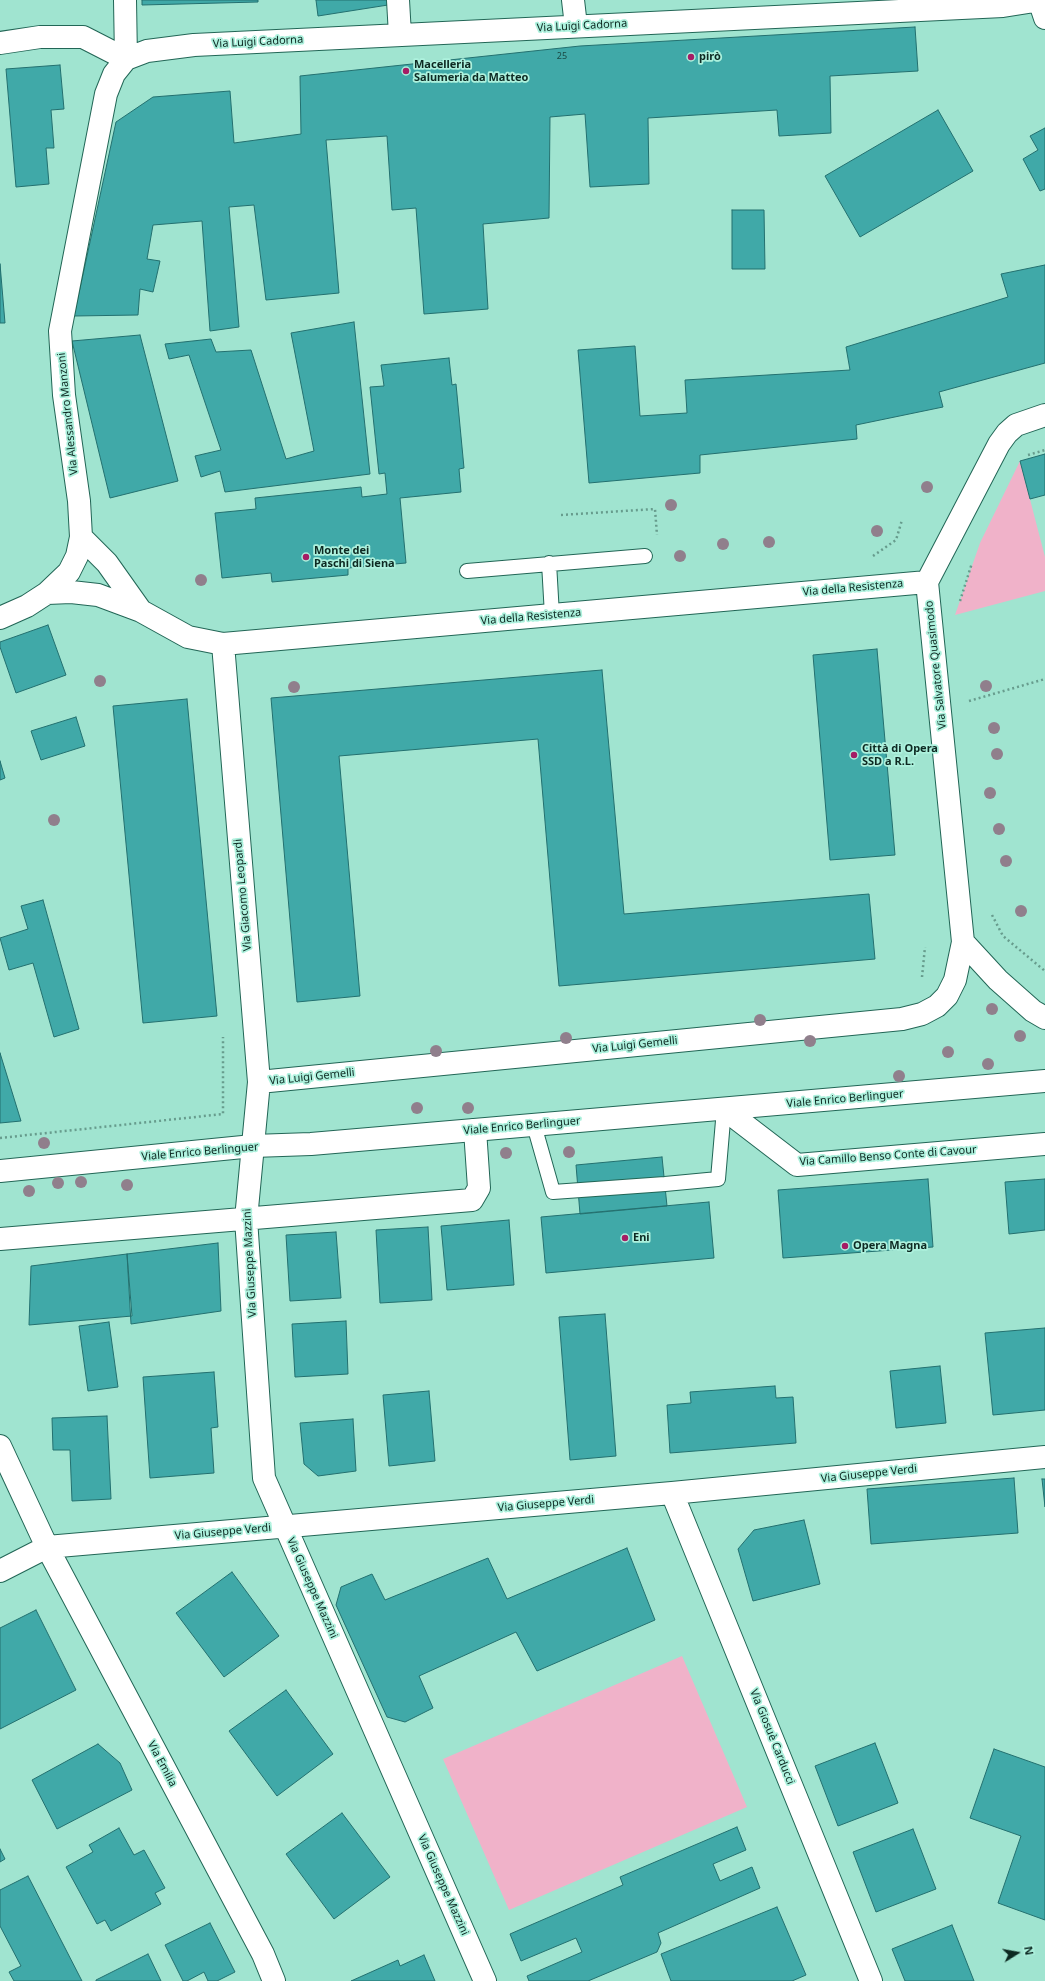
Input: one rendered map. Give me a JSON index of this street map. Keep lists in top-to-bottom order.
{
  "streets": {
    "street": [
      "Via Luigi Cadorna",
      "Via Alessandro Manzoni",
      "Via della Resistenza",
      "Via Salvatore Quasimodo",
      "Via Giacomo Leopardi",
      "Via Luigi Gemelli",
      "Viale Enrico Berlinguer",
      "Via Camillo Benso Conte di Cavour",
      "Via Giuseppe Mazzini",
      "Via Giuseppe Verdi",
      "Via Giosuè Carducci",
      "Via Emilia"
    ]
  },
  "crossings": [
    ["Via Luigi Cadorna", "Via Alessandro Manzoni"],
    ["Via Alessandro Manzoni", "Via della Resistenza"],
    ["Via della Resistenza", "Via Salvatore Quasimodo"],
    ["Via della Resistenza", "Via Giacomo Leopardi"],
    ["Via Salvatore Quasimodo", "Via Luigi Gemelli"],
    ["Via Giacomo Leopardi", "Via Luigi Gemelli"],
    ["Via Giacomo Leopardi", "Viale Enrico Berlinguer"],
    ["Via Giacomo Leopardi", "Via Giuseppe Mazzini"],
    ["Viale Enrico Berlinguer", "Via Camillo Benso Conte di Cavour"],
    ["Viale Enrico Berlinguer", "Via Giuseppe Mazzini"],
    ["Via Giuseppe Mazzini", "Via Giuseppe Verdi"],
    ["Via Giuseppe Verdi", "Via Giosuè Carducci"],
    ["Via Giuseppe Verdi", "Via Emilia"]
  ],
  "places": [
    "pirò",
    "Macelleria Salumeria da Matteo",
    "Monte dei Paschi di Siena",
    "Città di Opera SSD a R.L.",
    "Eni",
    "Opera Magna"
  ],
  "house_numbers": ["25"],
  "north": "right"
}
